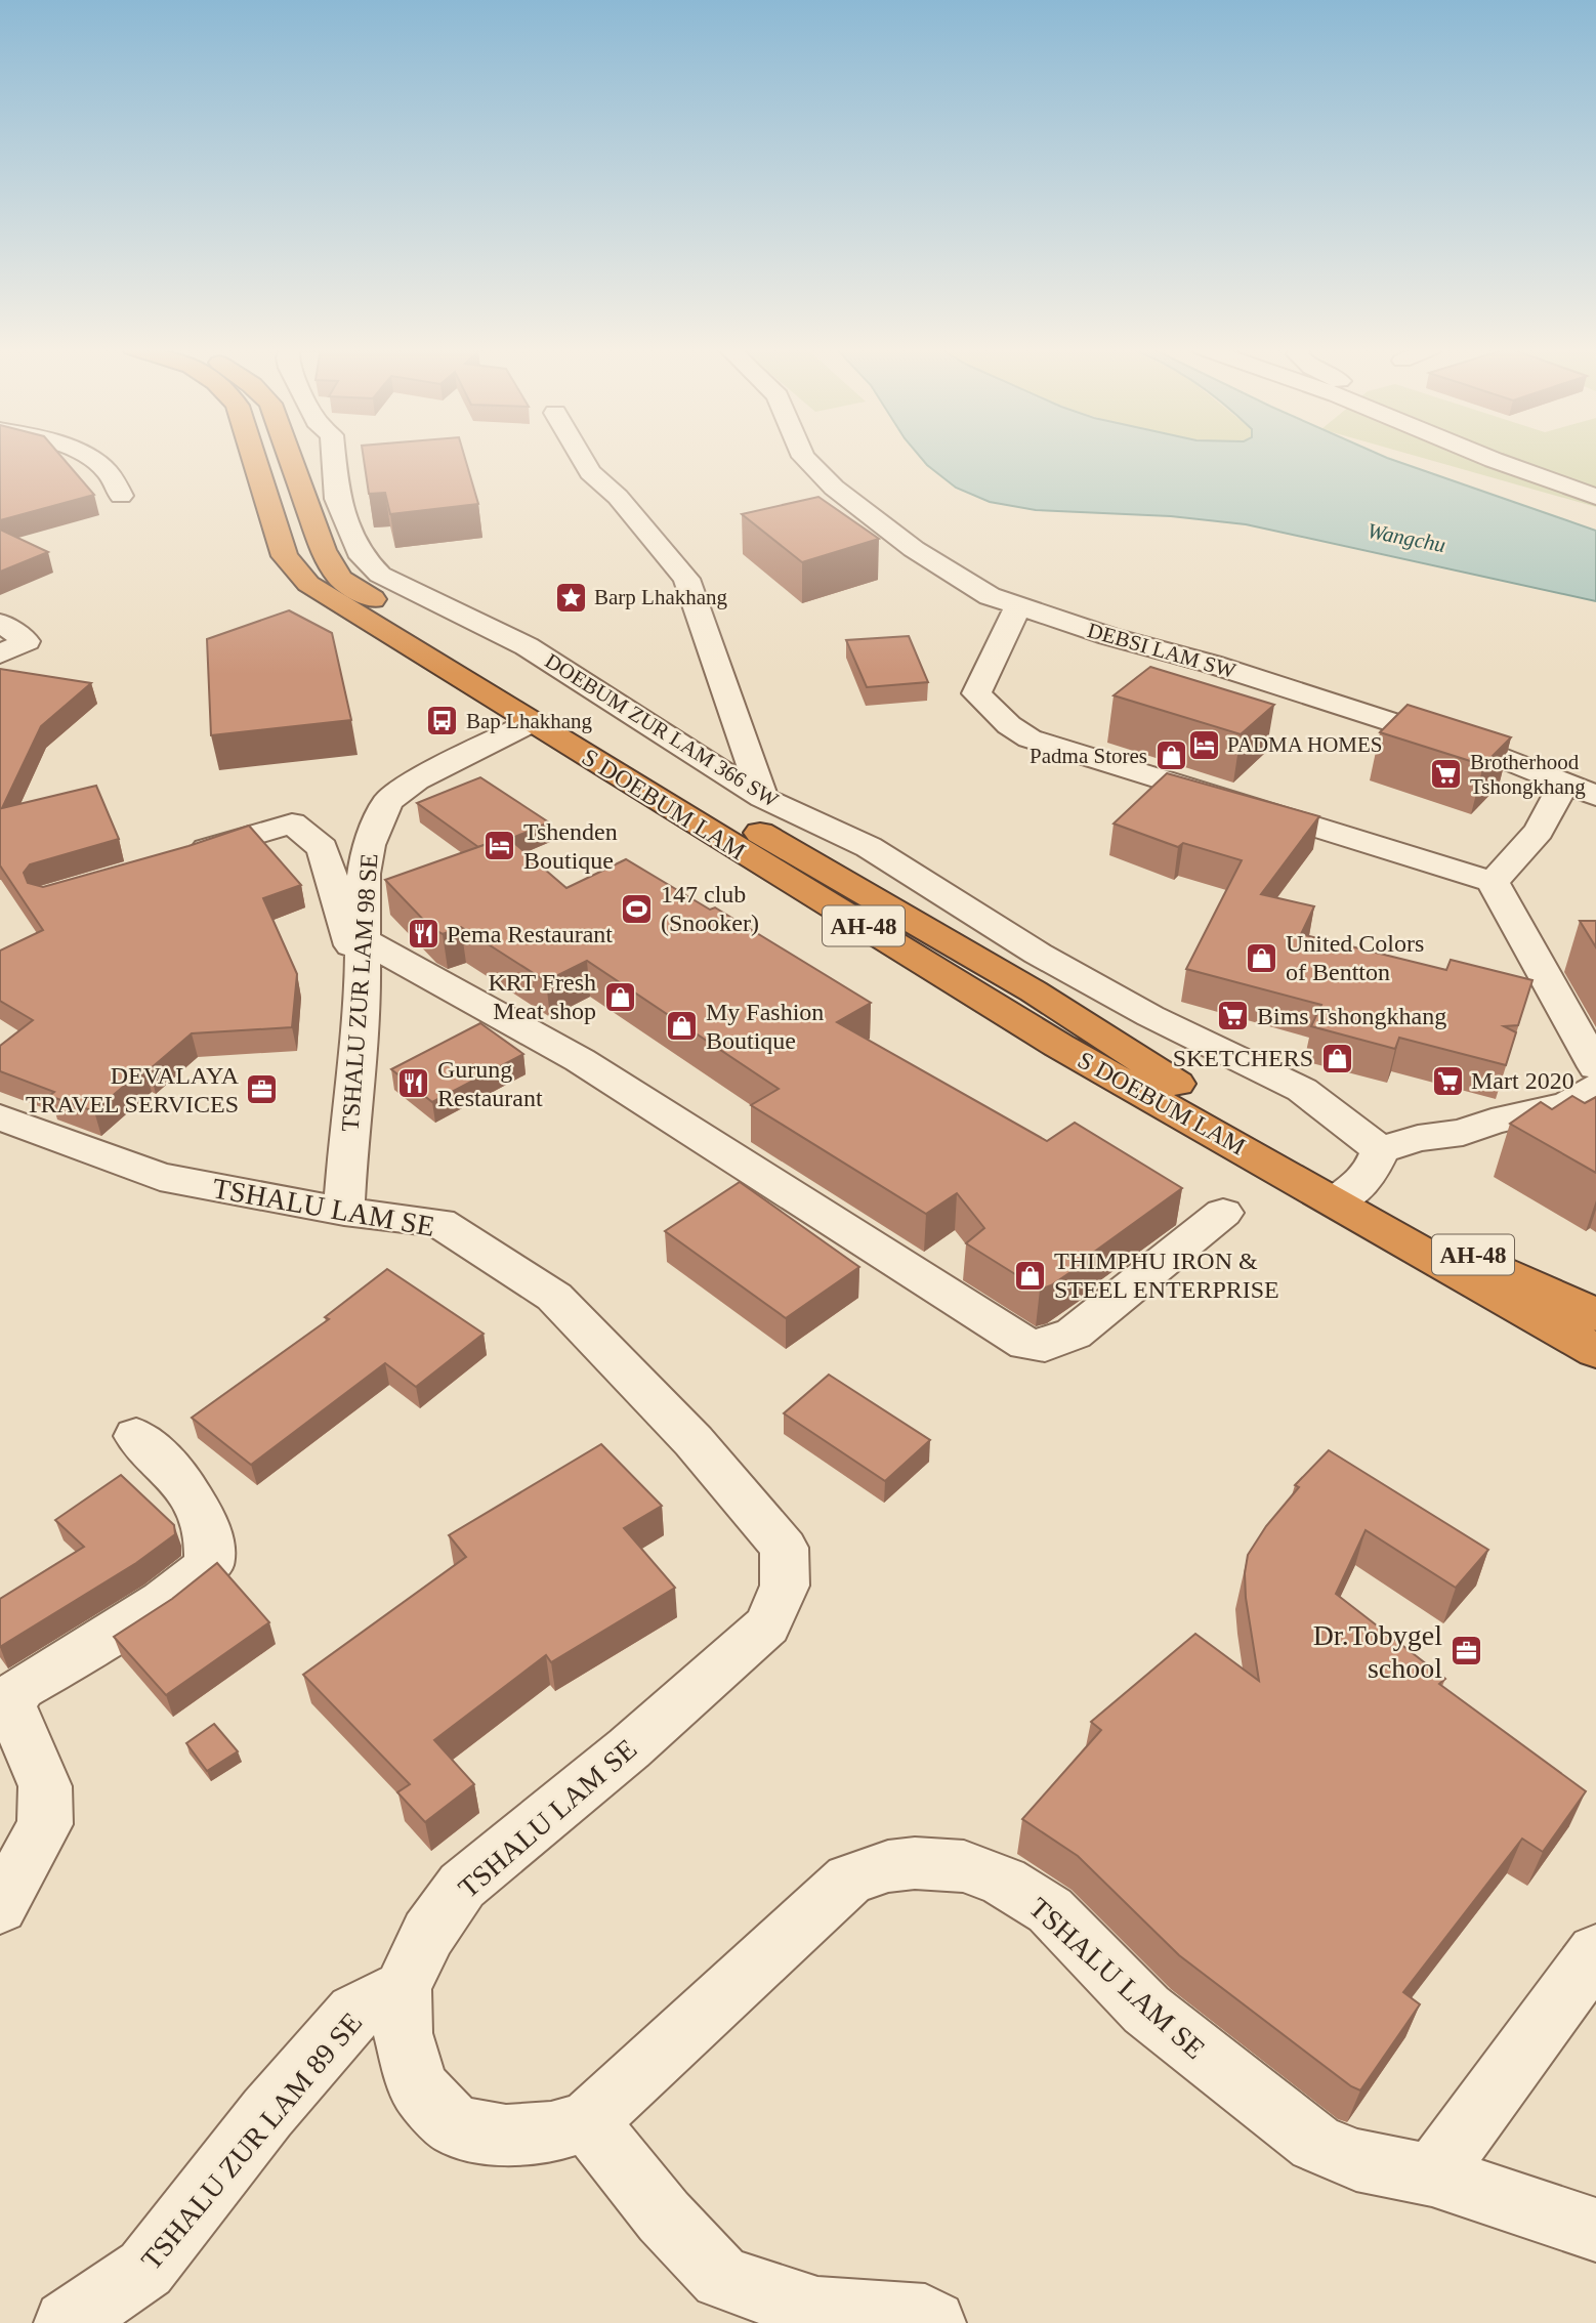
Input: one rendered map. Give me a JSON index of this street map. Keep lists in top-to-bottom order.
{
  "streets": {
    "highway": ["S DOEBUM LAM", "AH-48"],
    "street": [
      "DEBSI LAM SW",
      "DOEBUM ZUR LAM 366 SW",
      "TSHALU ZUR LAM 98 SE",
      "TSHALU LAM SE",
      "TSHALU ZUR LAM 89 SE"
    ]
  },
  "crossings": [
    ["S DOEBUM LAM", "TSHALU ZUR LAM 98 SE"],
    ["TSHALU ZUR LAM 98 SE", "TSHALU LAM SE"],
    ["TSHALU LAM SE", "TSHALU ZUR LAM 89 SE"]
  ],
  "water": ["Wangchu"],
  "places": {
    "place": ["Barp Lhakhang"],
    "bus stop": ["Bap Lhakhang"],
    "hotel": ["PADMA HOMES", "Tshenden Boutique"],
    "shop": [
      "Padma Stores",
      "United Colors of Bentton",
      "KRT Fresh Meat shop",
      "My Fashion Boutique",
      "SKETCHERS",
      "THIMPHU IRON & STEEL ENTERPRISE"
    ],
    "supermarket": ["Brotherhood Tshongkhang", "Bims Tshongkhang", "Mart 2020"],
    "sports": ["147 club (Snooker)"],
    "restaurant": ["Pema Restaurant", "Gurung Restaurant"],
    "office": ["DEVALAYA TRAVEL SERVICES", "Dr.Tobygel school"]
  }
}
